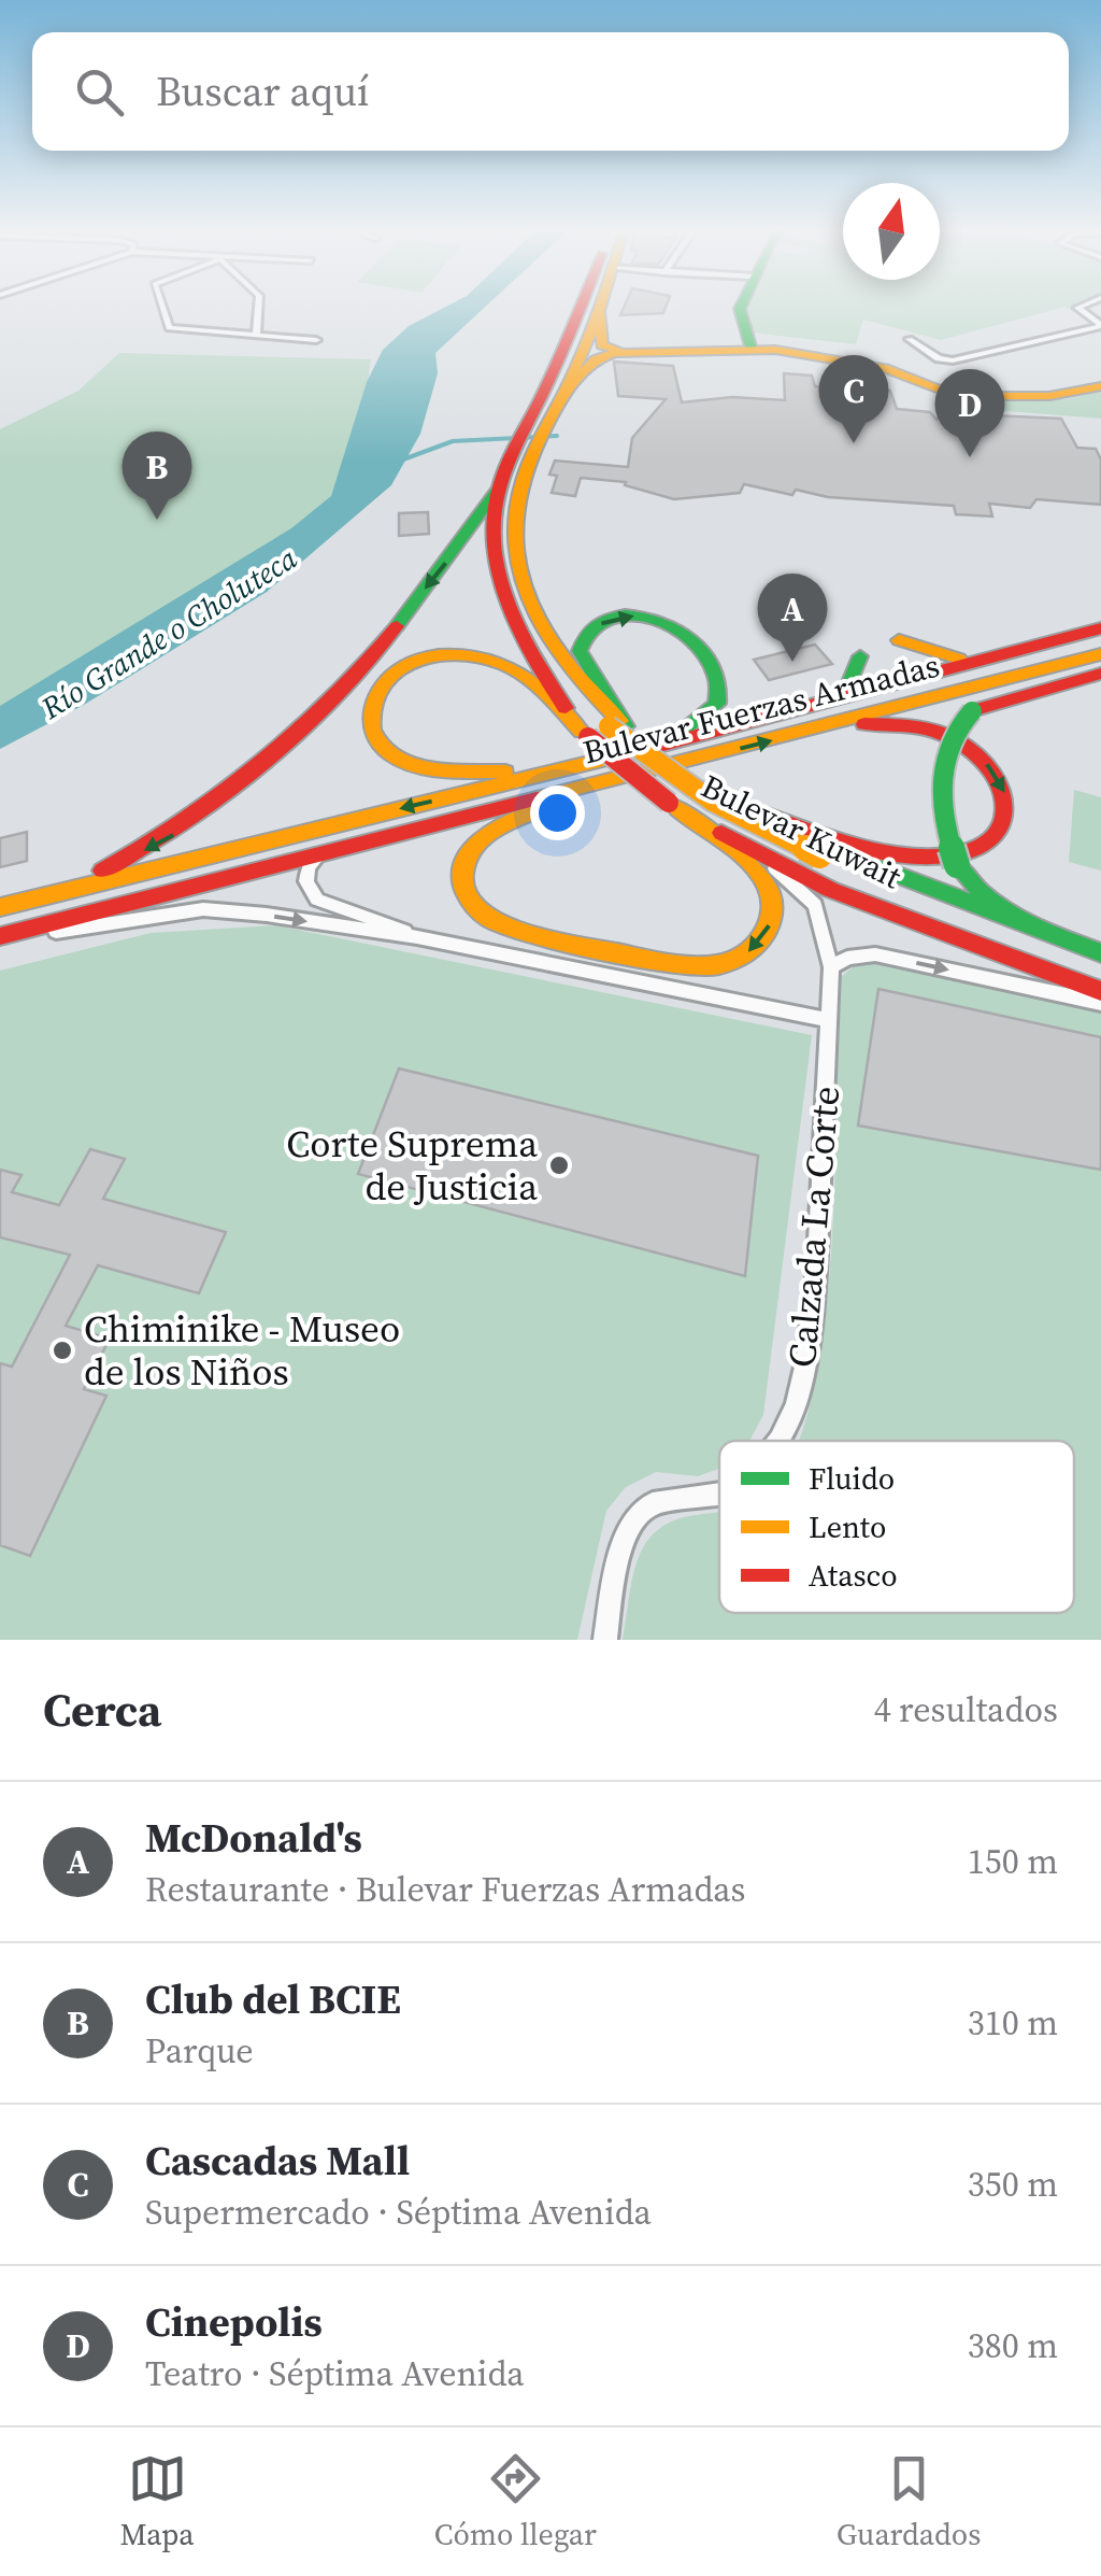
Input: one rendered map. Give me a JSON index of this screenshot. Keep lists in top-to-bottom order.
{
  "streets": {
    "main road": ["Bulevar Fuerzas Armadas", "Bulevar Kuwait"],
    "street": ["Calzada La Corte"]
  },
  "crossings": [
    ["Bulevar Kuwait", "Calzada La Corte"]
  ],
  "water": ["Río Grande o Choluteca"],
  "places": ["Corte Suprema de Justicia", "Chiminike - Museo de los Niños"],
  "legend": ["Fluido", "Lento", "Atasco"],
  "north": "top",
  "page": {
    "search": "Buscar aquí",
    "pins": [
      "C",
      "D",
      "B",
      "A"
    ],
    "heading": ["Cerca", "4 resultados"],
    "list": [
      {
        "mark": "A",
        "name": "McDonald's",
        "note": "Restaurante · Bulevar Fuerzas Armadas",
        "value": "150 m"
      },
      {
        "mark": "B",
        "name": "Club del BCIE",
        "note": "Parque",
        "value": "310 m"
      },
      {
        "mark": "C",
        "name": "Cascadas Mall",
        "note": "Supermercado · Séptima Avenida",
        "value": "350 m"
      },
      {
        "mark": "D",
        "name": "Cinepolis",
        "note": "Teatro · Séptima Avenida",
        "value": "380 m"
      }
    ],
    "nav": ["Mapa", "Cómo llegar", "Guardados"]
  }
}
